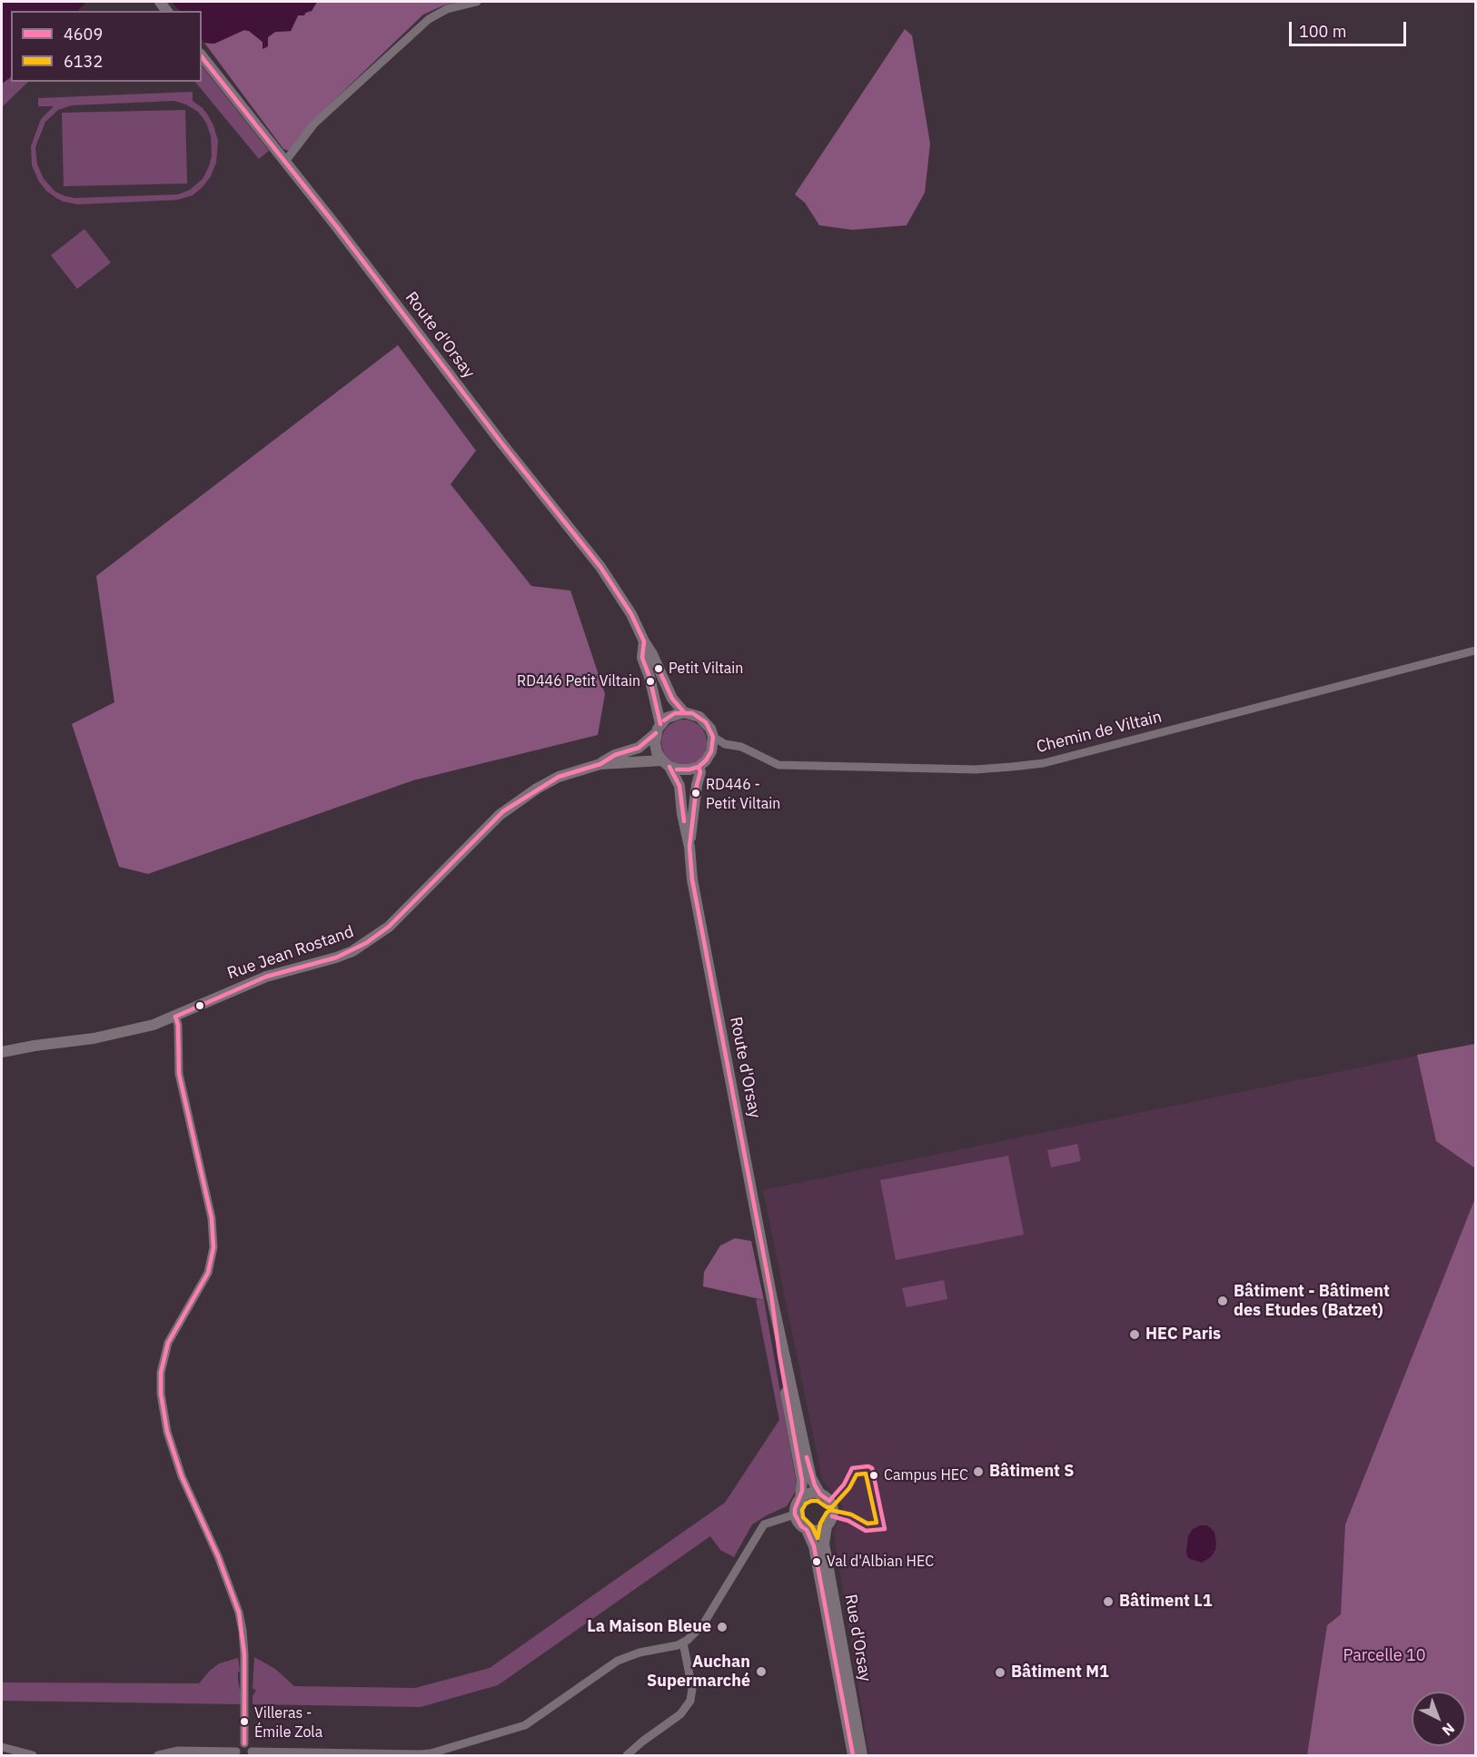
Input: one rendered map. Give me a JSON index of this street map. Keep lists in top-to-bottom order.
{
  "streets": {
    "main road": ["Route d'Orsay", "Rue Jean Rostand", "Rue d'Orsay"],
    "street": ["Chemin de Viltain"]
  },
  "crossings": [
    ["Route d'Orsay", "Chemin de Viltain"],
    ["Route d'Orsay", "Rue Jean Rostand"],
    ["Route d'Orsay", "Rue d'Orsay"],
    ["Chemin de Viltain", "Rue Jean Rostand"]
  ],
  "parks": ["Parcelle 10"],
  "places": [
    "Petit Viltain",
    "RD446 Petit Viltain",
    "RD446 - Petit Viltain",
    "Bâtiment - Bâtiment des Etudes (Batzet)",
    "HEC Paris",
    "Bâtiment S",
    "Campus HEC",
    "Val d'Albian HEC",
    "Bâtiment L1",
    "La Maison Bleue",
    "Auchan Supermarché",
    "Bâtiment M1",
    "Villeras - Émile Zola"
  ],
  "lines": ["transit line 4609", "transit line 6132"],
  "legend": ["4609", "6132"],
  "scale_bar": "100 m",
  "north": "bottom right"
}
